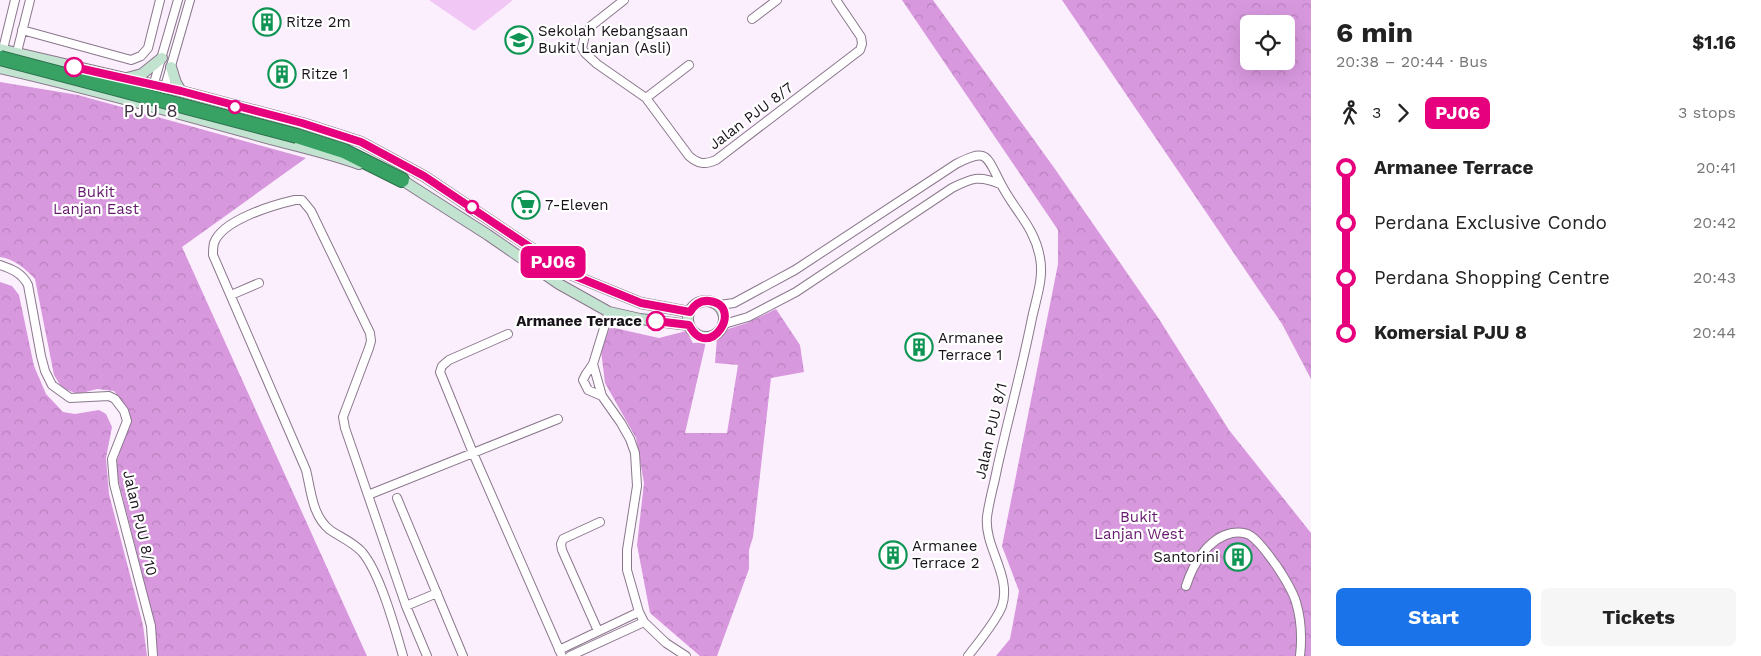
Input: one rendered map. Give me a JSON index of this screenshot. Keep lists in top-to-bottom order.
{
  "streets": {
    "street": ["Jalan PJU 8/7", "Jalan PJU 8/1", "Jalan PJU 8/10"]
  },
  "districts": ["PJU 8"],
  "parks": ["Bukit Lanjan East", "Bukit Lanjan West"],
  "places": {
    "building": [
      "Ritze 2m",
      "Ritze 1",
      "Armanee Terrace 1",
      "Armanee Terrace 2",
      "Santorini"
    ],
    "school or university": ["Sekolah Kebangsaan Bukit Lanjan (Asli)"],
    "supermarket": ["7-Eleven"],
    "other": ["Armanee Terrace"]
  },
  "lines": ["bus line PJ06"],
  "page": {
    "on_map": "PJ06",
    "heading": ["6 min", "20:38 – 20:44 · Bus", "$1.16"],
    "legs": ["3", "PJ06", "3 stops"],
    "list": [
      {
        "name": "Armanee Terrace",
        "value": "20:41"
      },
      {
        "name": "Perdana Exclusive Condo",
        "value": "20:42"
      },
      {
        "name": "Perdana Shopping Centre",
        "value": "20:43"
      },
      {
        "name": "Komersial PJU 8",
        "value": "20:44"
      }
    ],
    "buttons": ["Start", "Tickets"]
  }
}
